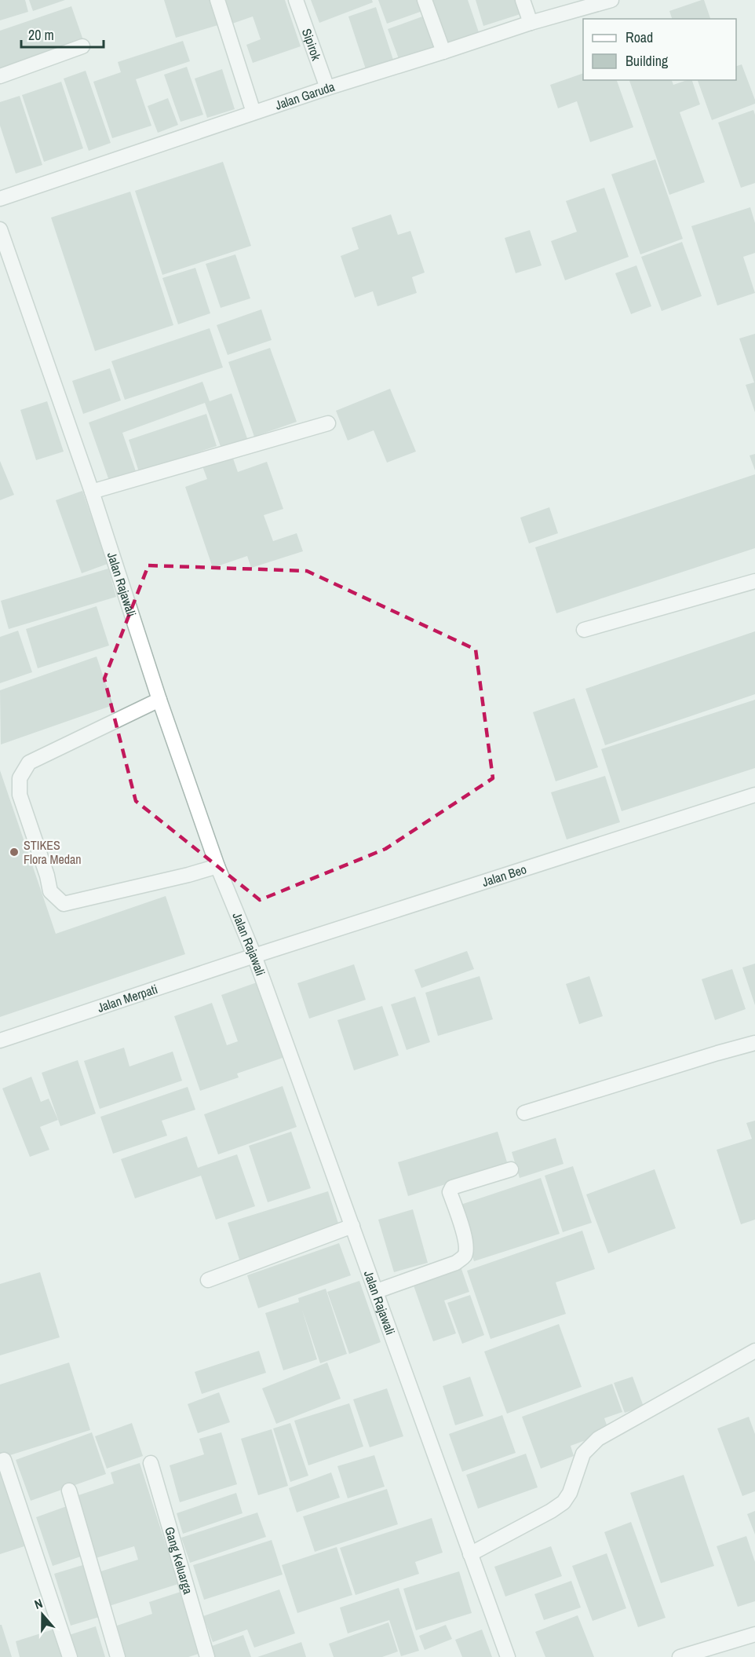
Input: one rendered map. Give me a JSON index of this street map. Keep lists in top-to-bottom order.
{
  "streets": {
    "street": [
      "Sipirok",
      "Jalan Garuda",
      "Jalan Rajawali",
      "Jalan Beo",
      "Jalan Merpati",
      "Gang Keluarga"
    ]
  },
  "crossings": [
    ["Sipirok", "Jalan Garuda"],
    ["Jalan Rajawali", "Jalan Beo"],
    ["Jalan Rajawali", "Jalan Merpati"],
    ["Jalan Beo", "Jalan Merpati"]
  ],
  "places": ["STIKES Flora Medan"],
  "legend": ["Road", "Building"],
  "scale_bar": "20 m",
  "north": "top"
}
